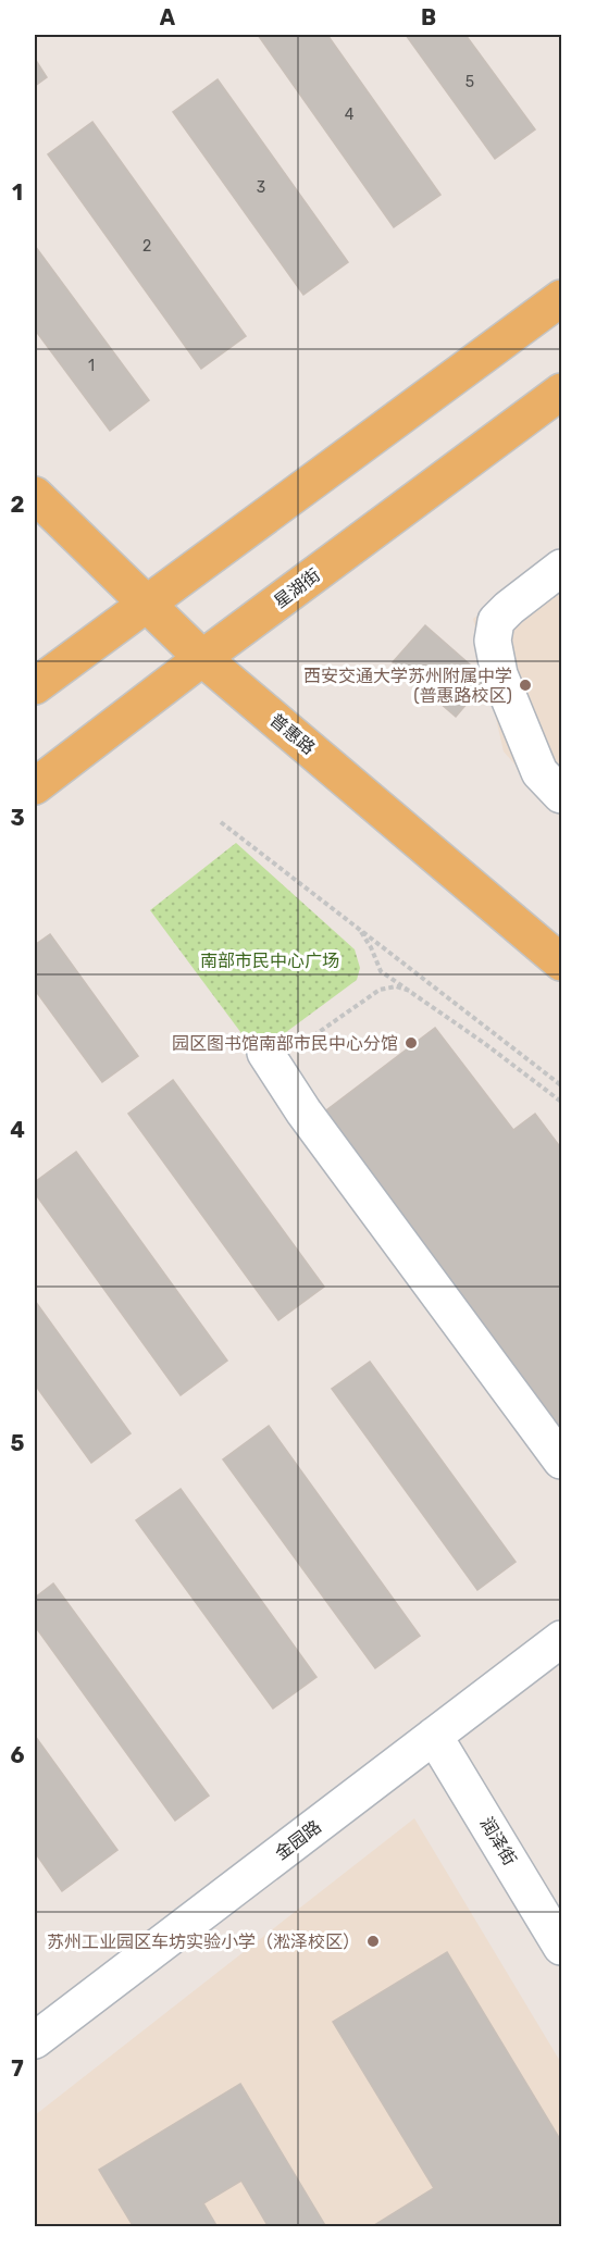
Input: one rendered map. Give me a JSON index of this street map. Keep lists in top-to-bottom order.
{
  "streets": {
    "main road": ["星湖街", "普惠路"],
    "street": ["金园路", "润泽街"]
  },
  "crossings": [
    ["星湖街", "普惠路"],
    ["金园路", "润泽街"]
  ],
  "parks": ["南部市民中心广场"],
  "places": ["西安交通大学苏州附属中学 (普惠路校区)", "园区图书馆南部市民中心分馆", "苏州工业园区车坊实验小学（淞泽校区）"],
  "house_numbers": [
    "5",
    "4",
    "3",
    "2",
    "1"
  ],
  "grid": {
    "columns": ["A", "B"],
    "rows": [
      "1",
      "2",
      "3",
      "4",
      "5",
      "6",
      "7"
    ]
  }
}
